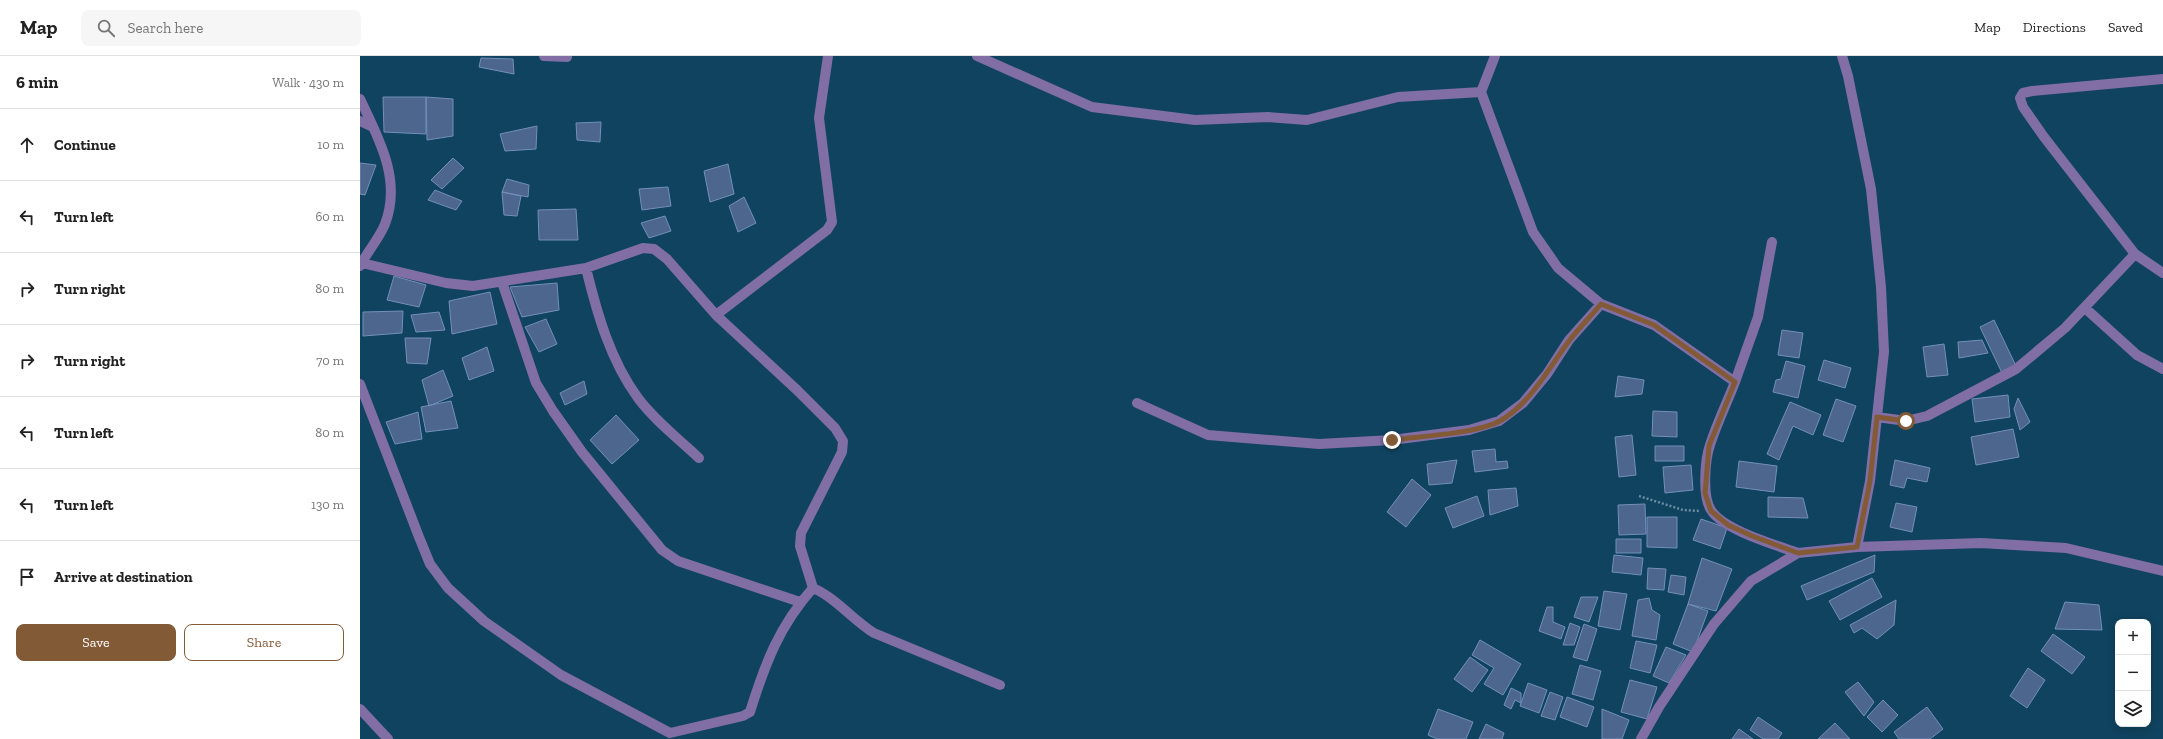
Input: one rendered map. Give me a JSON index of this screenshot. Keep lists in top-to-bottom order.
{
  "page": {
    "header": "Map",
    "search": "Search here",
    "nav": ["Map", "Directions", "Saved"],
    "heading": ["6 min", "Walk · 430 m"],
    "list": [
      ["Continue", "10 m"],
      ["Turn left", "60 m"],
      ["Turn right", "80 m"],
      ["Turn right", "70 m"],
      ["Turn left", "80 m"],
      ["Turn left", "130 m"],
      "Arrive at destination"
    ],
    "buttons": ["Save", "Share"],
    "map_buttons": ["+", "−"]
  }
}
